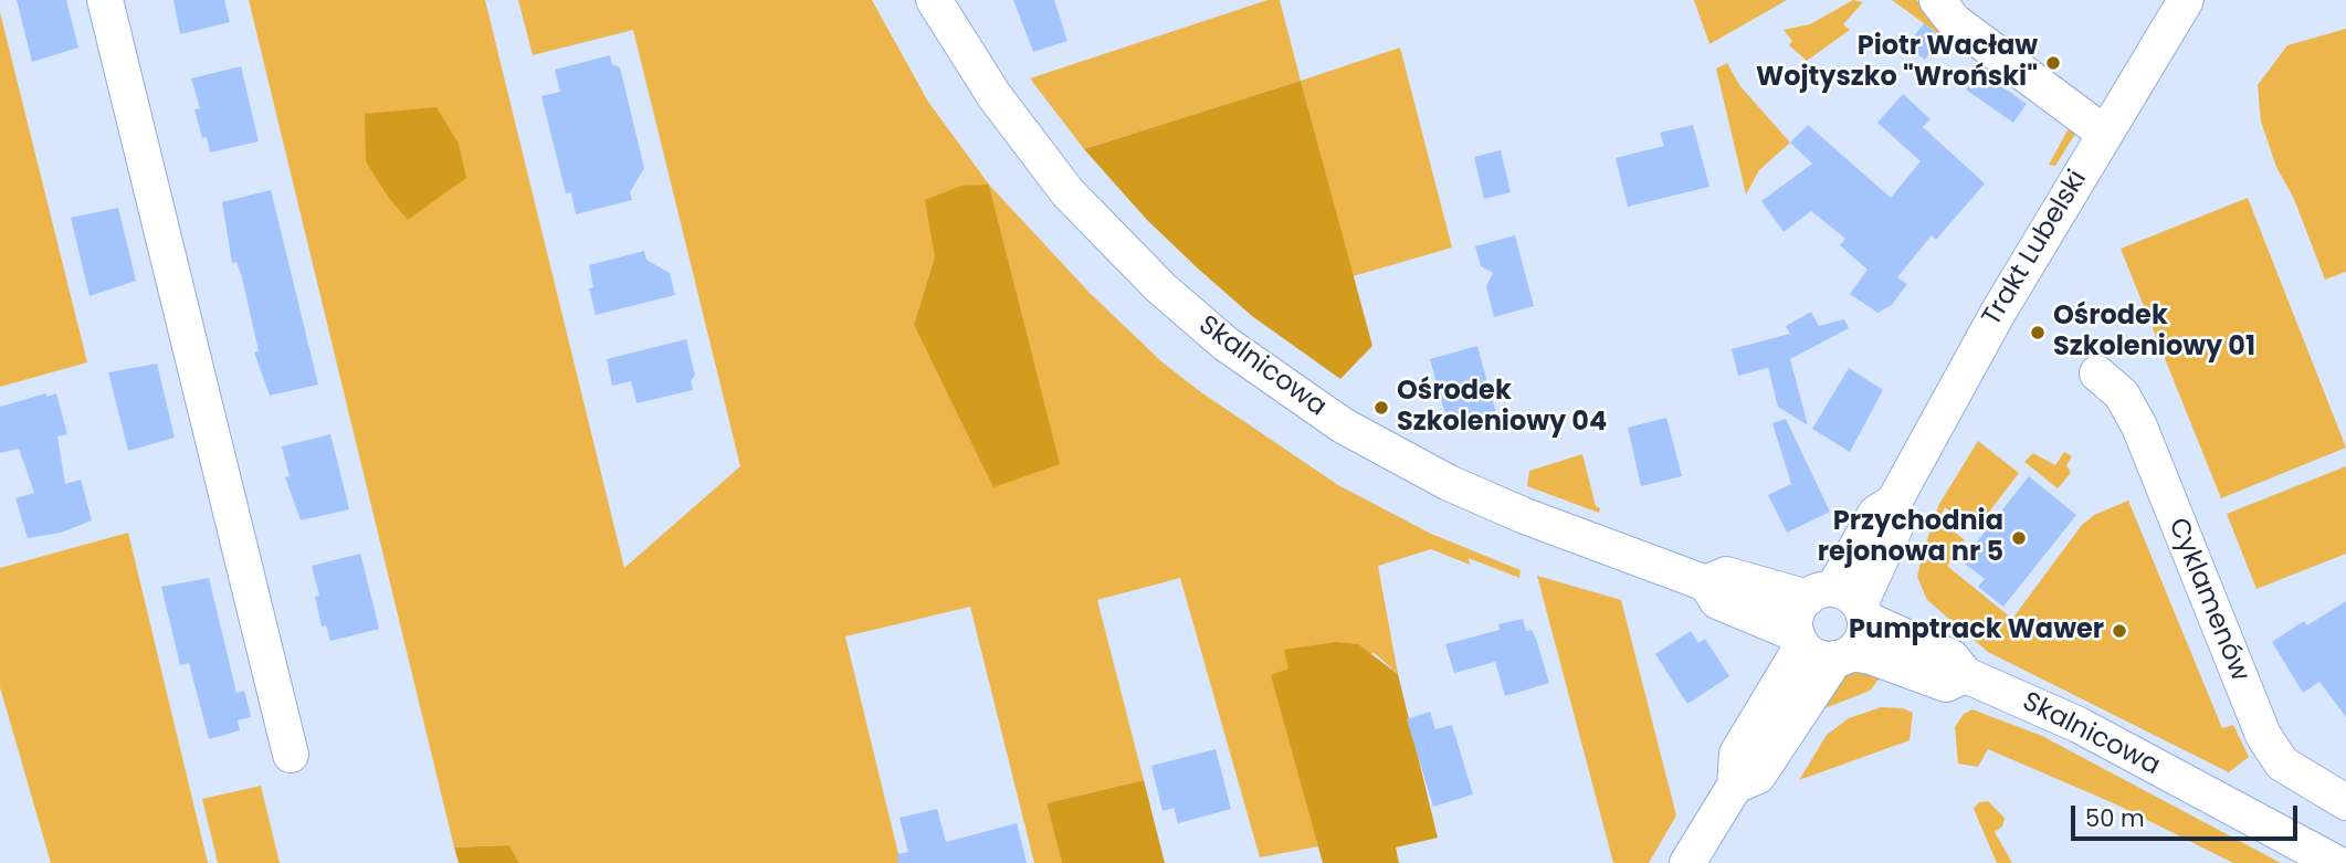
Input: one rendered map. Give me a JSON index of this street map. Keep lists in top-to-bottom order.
{
  "streets": {
    "street": ["Trakt Lubelski", "Skalnicowa", "Cyklamenów"]
  },
  "crossings": [
    ["Trakt Lubelski", "Skalnicowa"]
  ],
  "places": [
    "Piotr Wacław Wojtyszko \"Wroński\"",
    "Ośrodek Szkoleniowy 01",
    "Ośrodek Szkoleniowy 04",
    "Przychodnia rejonowa nr 5",
    "Pumptrack Wawer"
  ],
  "scale_bar": "50 m"
}
